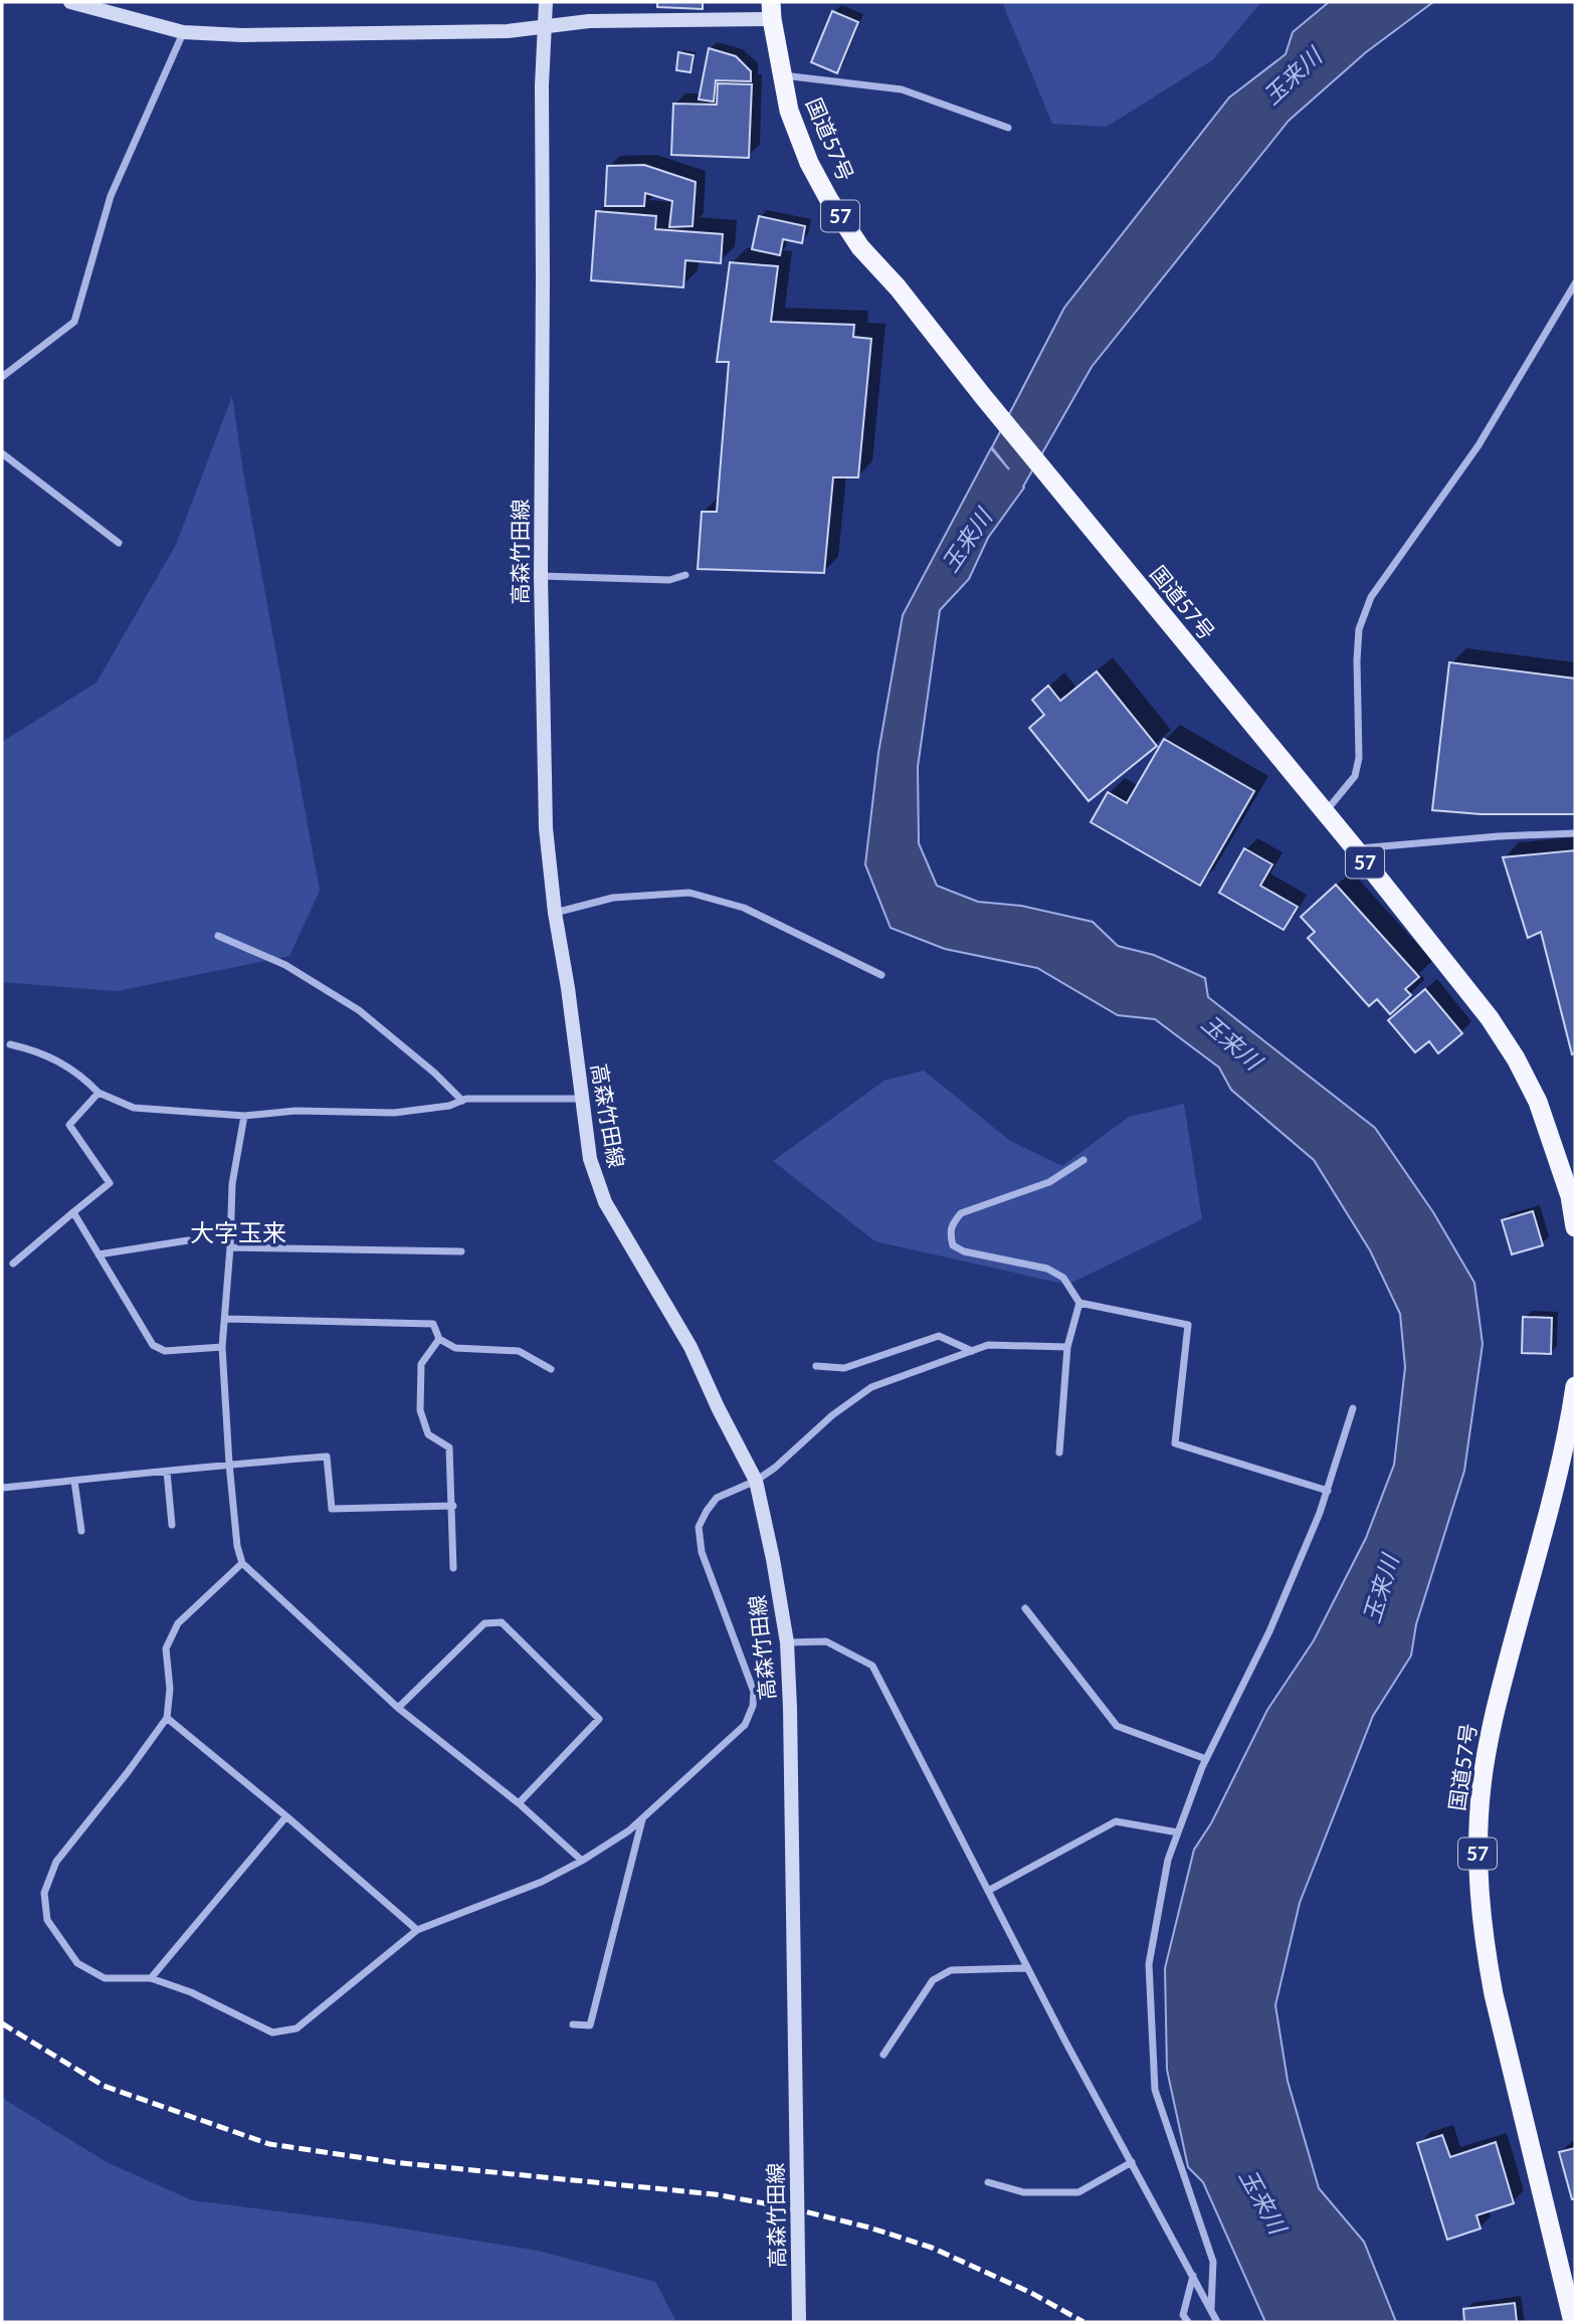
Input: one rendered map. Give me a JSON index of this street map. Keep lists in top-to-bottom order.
{
  "streets": {
    "highway": ["国道57号", "57"],
    "main road": ["高森竹田線"]
  },
  "districts": ["大字玉来"],
  "water": ["玉来川"]
}
